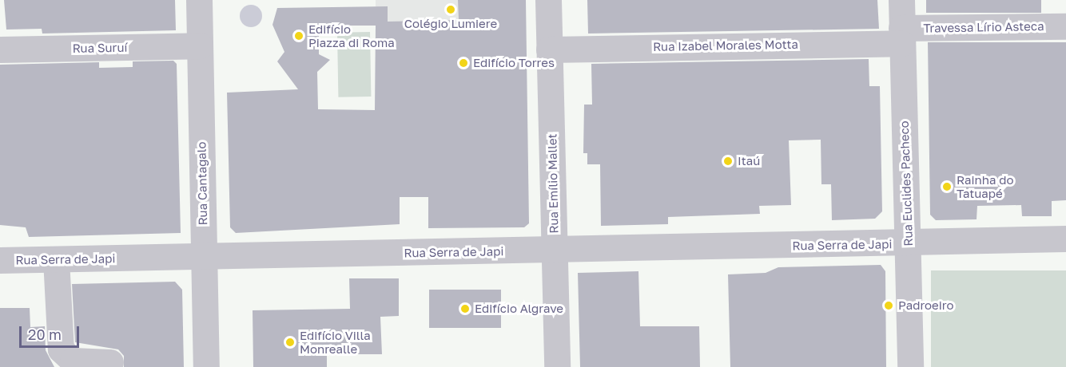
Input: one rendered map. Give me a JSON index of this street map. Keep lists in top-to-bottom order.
{
  "streets": {
    "street": [
      "Travessa Lírio Asteca",
      "Rua Izabel Morales Motta",
      "Rua Suruí",
      "Rua Cantagalo",
      "Rua Emílio Mallet",
      "Rua Euclides Pacheco",
      "Rua Serra de Japi"
    ]
  },
  "crossings": [
    ["Travessa Lírio Asteca", "Rua Izabel Morales Motta"],
    ["Travessa Lírio Asteca", "Rua Euclides Pacheco"],
    ["Rua Izabel Morales Motta", "Rua Emílio Mallet"],
    ["Rua Izabel Morales Motta", "Rua Euclides Pacheco"],
    ["Rua Suruí", "Rua Cantagalo"],
    ["Rua Cantagalo", "Rua Serra de Japi"],
    ["Rua Emílio Mallet", "Rua Serra de Japi"],
    ["Rua Euclides Pacheco", "Rua Serra de Japi"]
  ],
  "places": [
    "Colégio Lumiere",
    "Edifício Piazza di Roma",
    "Edifício Torres",
    "Itaú",
    "Rainha do Tatuapé",
    "Padroeiro",
    "Edifício Algrave",
    "Edifício Villa Monrealle"
  ],
  "scale_bar": "20 m"
}
